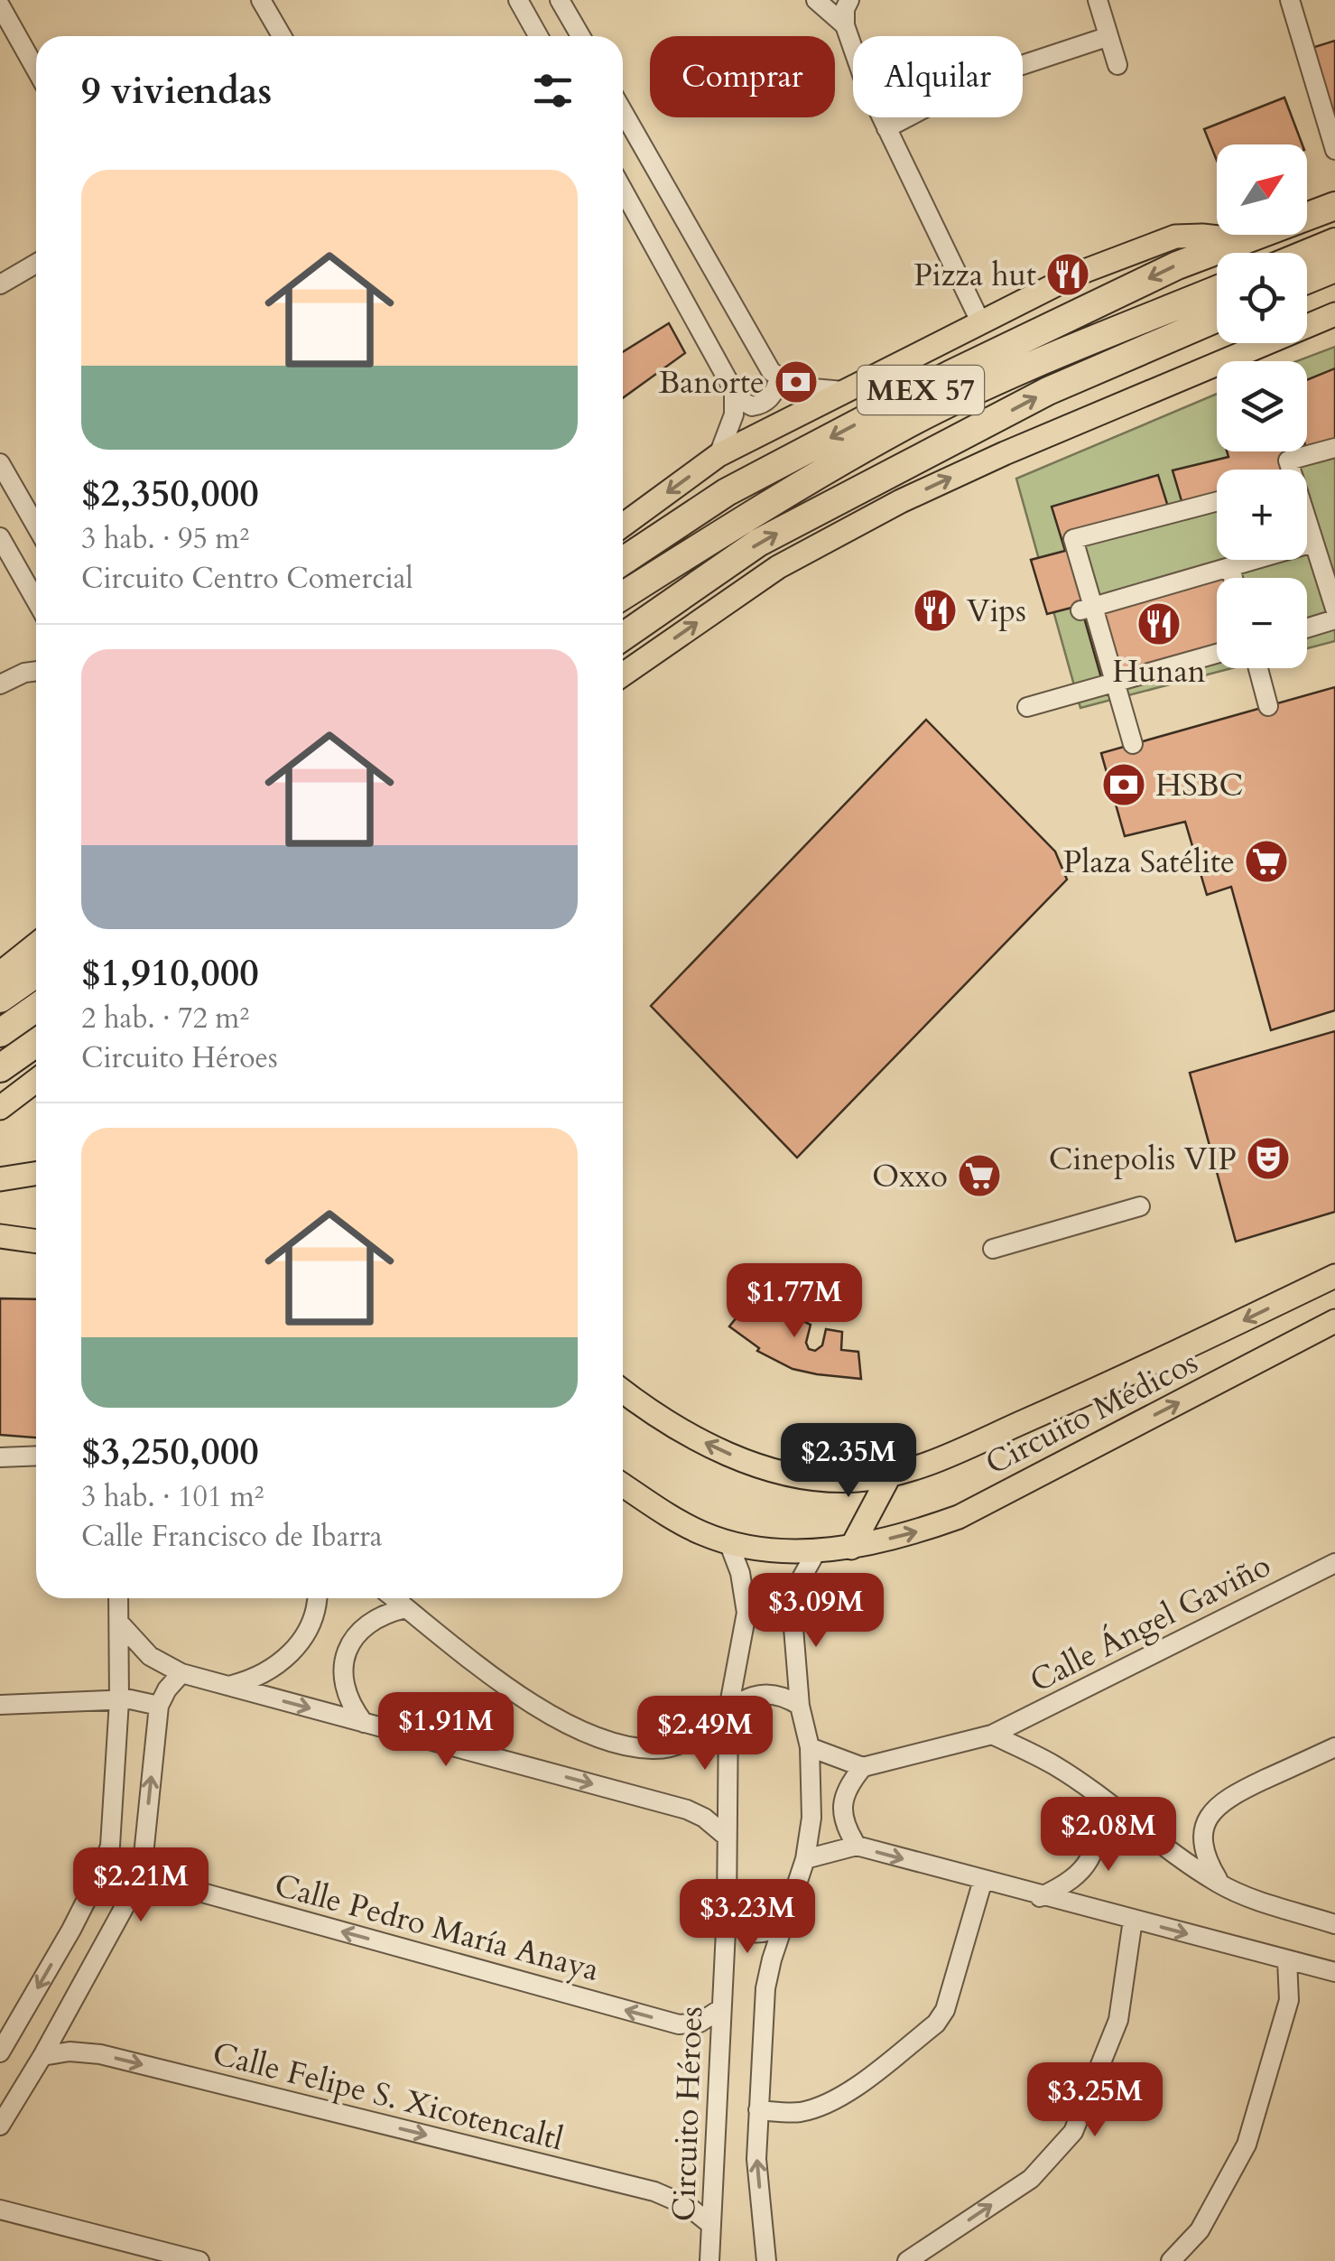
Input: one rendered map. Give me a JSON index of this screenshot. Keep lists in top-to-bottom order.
{
  "streets": {
    "highway": ["MEX 57"],
    "main road": ["Circuito Médicos"],
    "street": [
      "Calle Ángel Gaviño",
      "Calle Pedro María Anaya",
      "Calle Felipe S. Xicotencaltl",
      "Circuito Héroes"
    ]
  },
  "crossings": [
    ["Calle Pedro María Anaya", "Circuito Héroes"],
    ["Calle Felipe S. Xicotencaltl", "Circuito Héroes"]
  ],
  "one_way": ["Calle Pedro María Anaya", "Calle Felipe S. Xicotencaltl"],
  "places": {
    "restaurant": ["Pizza hut", "Vips", "Hunan"],
    "bank": ["Banorte", "HSBC"],
    "supermarket": ["Plaza Satélite", "Oxxo"],
    "theatre": ["Cinepolis VIP"]
  },
  "north": "top right",
  "page": {
    "chip": ["Comprar", "Alquilar"],
    "heading": "9 viviendas",
    "map_buttons": ["+", "−"],
    "list": [
      {
        "name": "$2,350,000",
        "note": "3 hab. · 95 m² · Circuito Centro Comercial"
      },
      {
        "name": "$1,910,000",
        "note": "2 hab. · 72 m² · Circuito Héroes"
      },
      {
        "name": "$3,250,000",
        "note": "3 hab. · 101 m² · Calle Francisco de Ibarra"
      }
    ],
    "price": [
      "$1.77M",
      "$2.35M",
      "$3.09M",
      "$1.91M",
      "$2.49M",
      "$2.08M",
      "$2.21M",
      "$3.23M",
      "$3.25M"
    ]
  }
}
